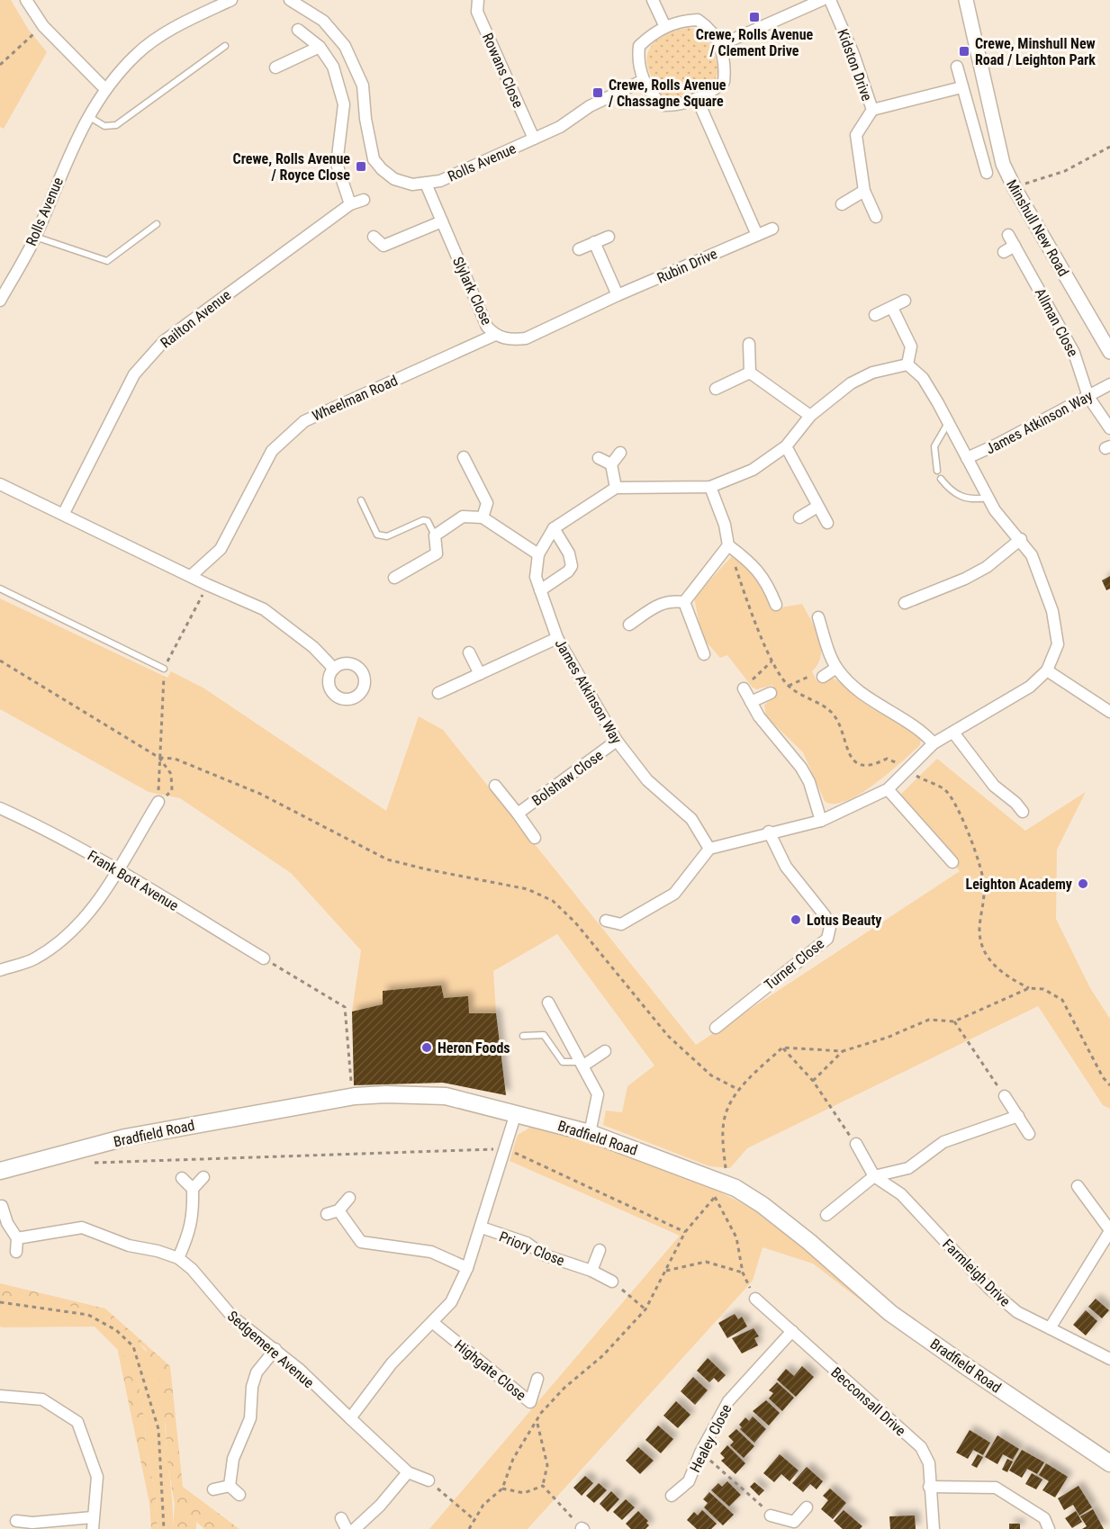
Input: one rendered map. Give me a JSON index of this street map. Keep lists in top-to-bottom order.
{
  "streets": {
    "main road": ["Bradfield Road"],
    "street": [
      "Kidston Drive",
      "Rowans Close",
      "Rolls Avenue",
      "Minshull New Road",
      "Rubin Drive",
      "Slylark Close",
      "Railton Avenue",
      "Allman Close",
      "Wheelman Road",
      "James Atkinson Way",
      "Bolshaw Close",
      "Frank Bott Avenue",
      "Turner Close",
      "Priory Close",
      "Farmleigh Drive",
      "Sedgemere Avenue",
      "Highgate Close",
      "Becconsall Drive",
      "Healey Close"
    ]
  },
  "crossings": [
    ["Rowans Close", "Rolls Avenue"],
    ["Rolls Avenue", "Slylark Close"],
    ["Rubin Drive", "Slylark Close"],
    ["Slylark Close", "Wheelman Road"],
    ["Allman Close", "James Atkinson Way"],
    ["James Atkinson Way", "Bolshaw Close"],
    ["James Atkinson Way", "Turner Close"],
    ["Becconsall Drive", "Healey Close"]
  ],
  "places": {
    "transit": [
      "Crewe, Rolls Avenue / Clement Drive",
      "Crewe, Minshull New Road / Leighton Park",
      "Crewe, Rolls Avenue / Chassagne Square",
      "Crewe, Rolls Avenue / Royce Close"
    ],
    "other": ["Leighton Academy", "Lotus Beauty", "Heron Foods"]
  }
}
